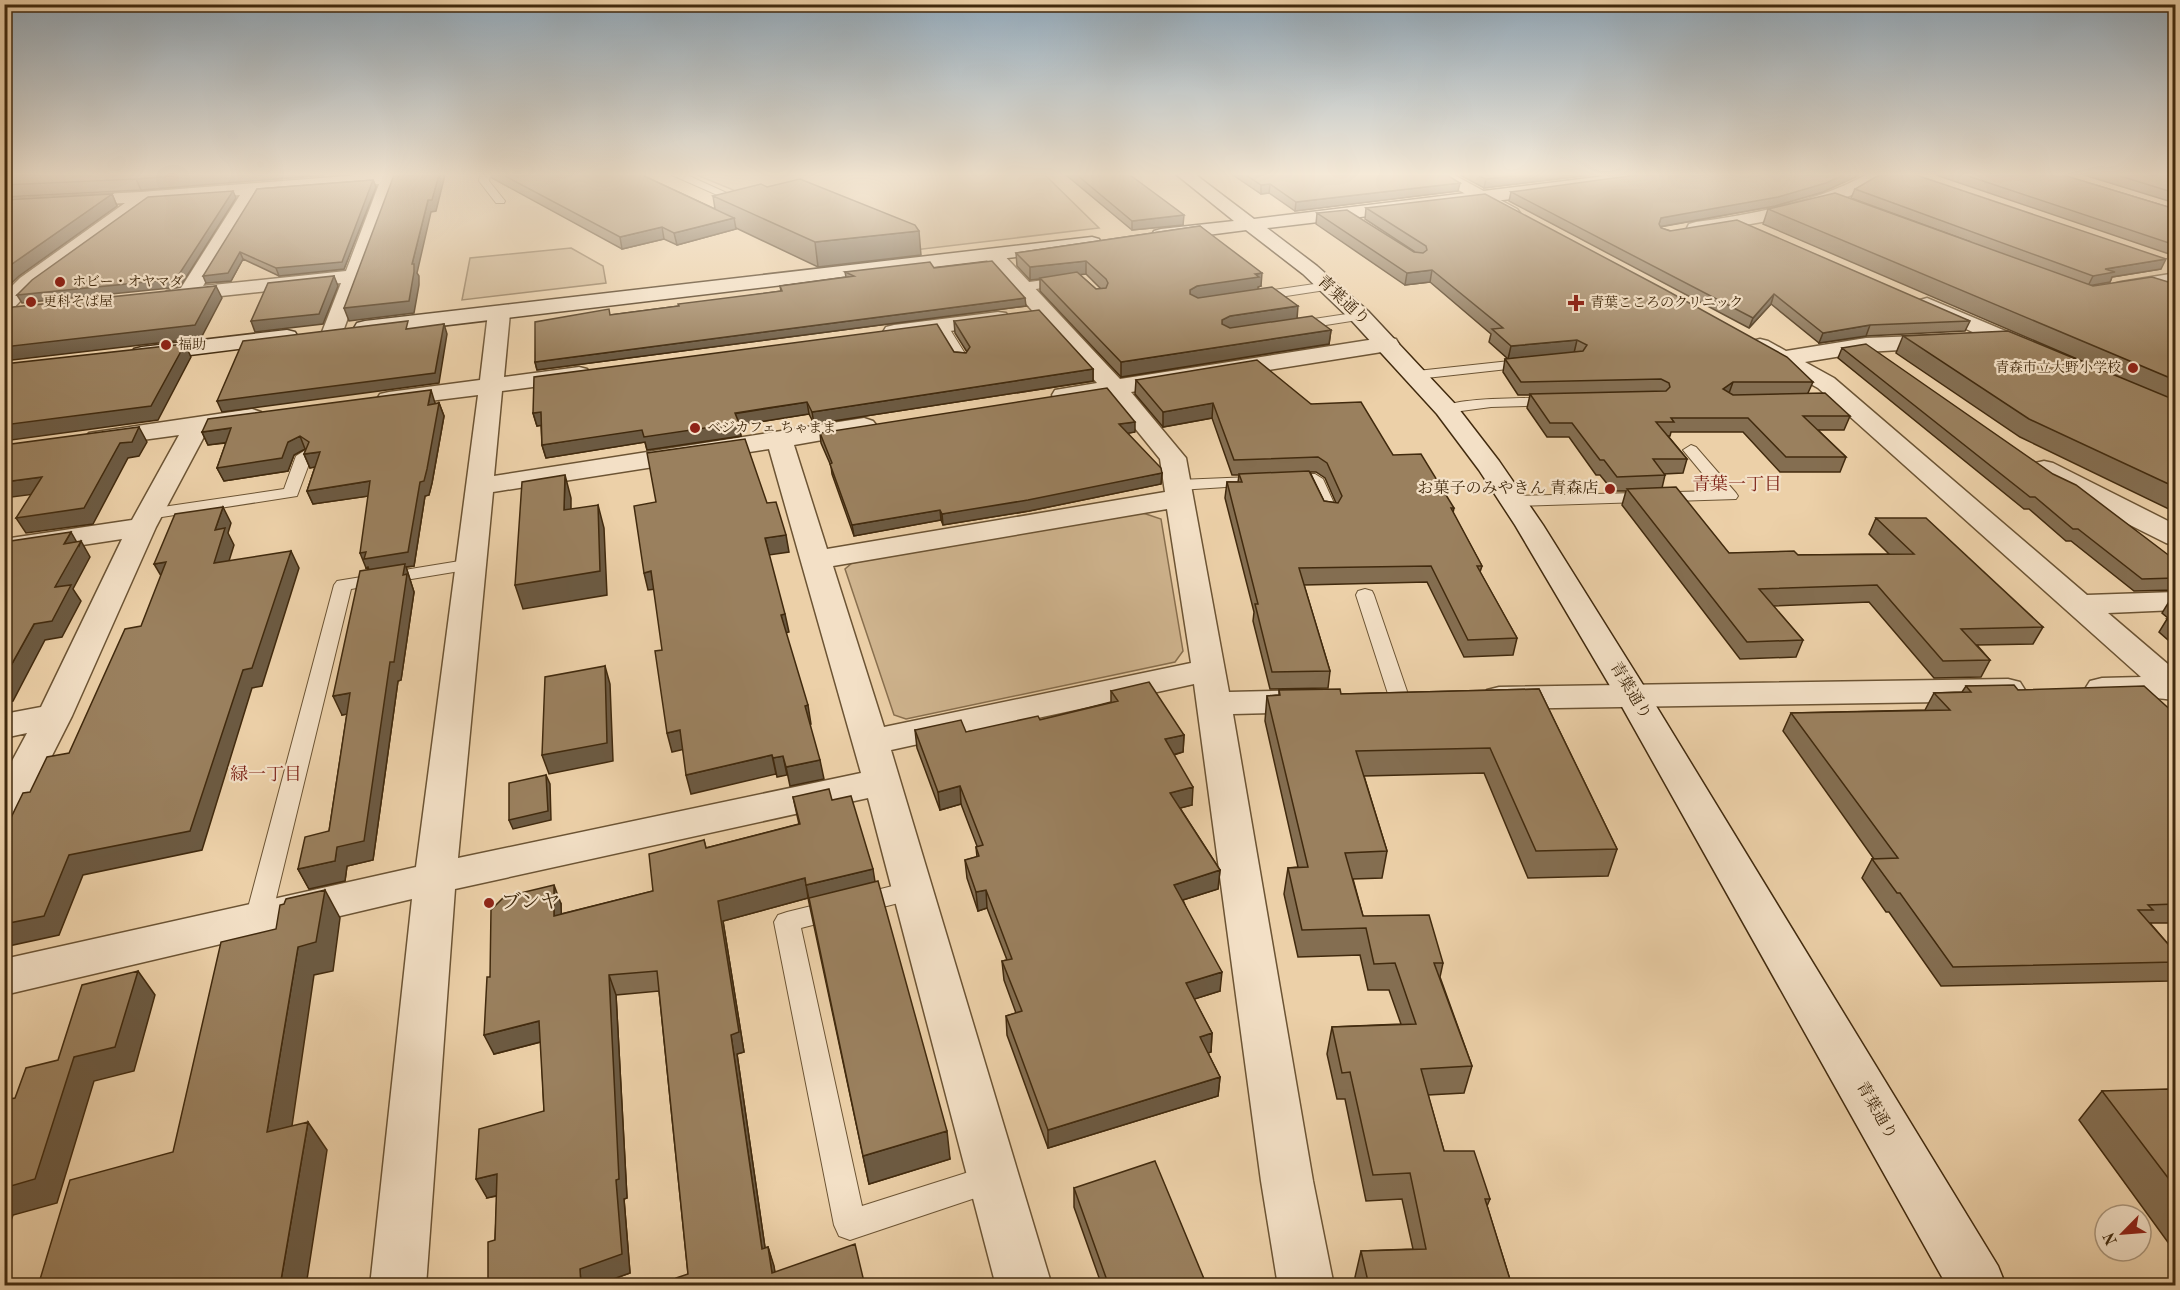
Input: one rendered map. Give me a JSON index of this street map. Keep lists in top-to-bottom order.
{
  "streets": {
    "street": ["青葉通り"]
  },
  "districts": ["青葉一丁目", "緑一丁目"],
  "places": {
    "other": [
      "ホビー・オヤマダ",
      "更科そば屋",
      "福助",
      "青森市立大野小学校",
      "ベジカフェ ちゃまま",
      "お菓子のみやきん 青森店",
      "ブンヤ"
    ],
    "health": ["青葉こころのクリニック"]
  },
  "north": "bottom left"
}
